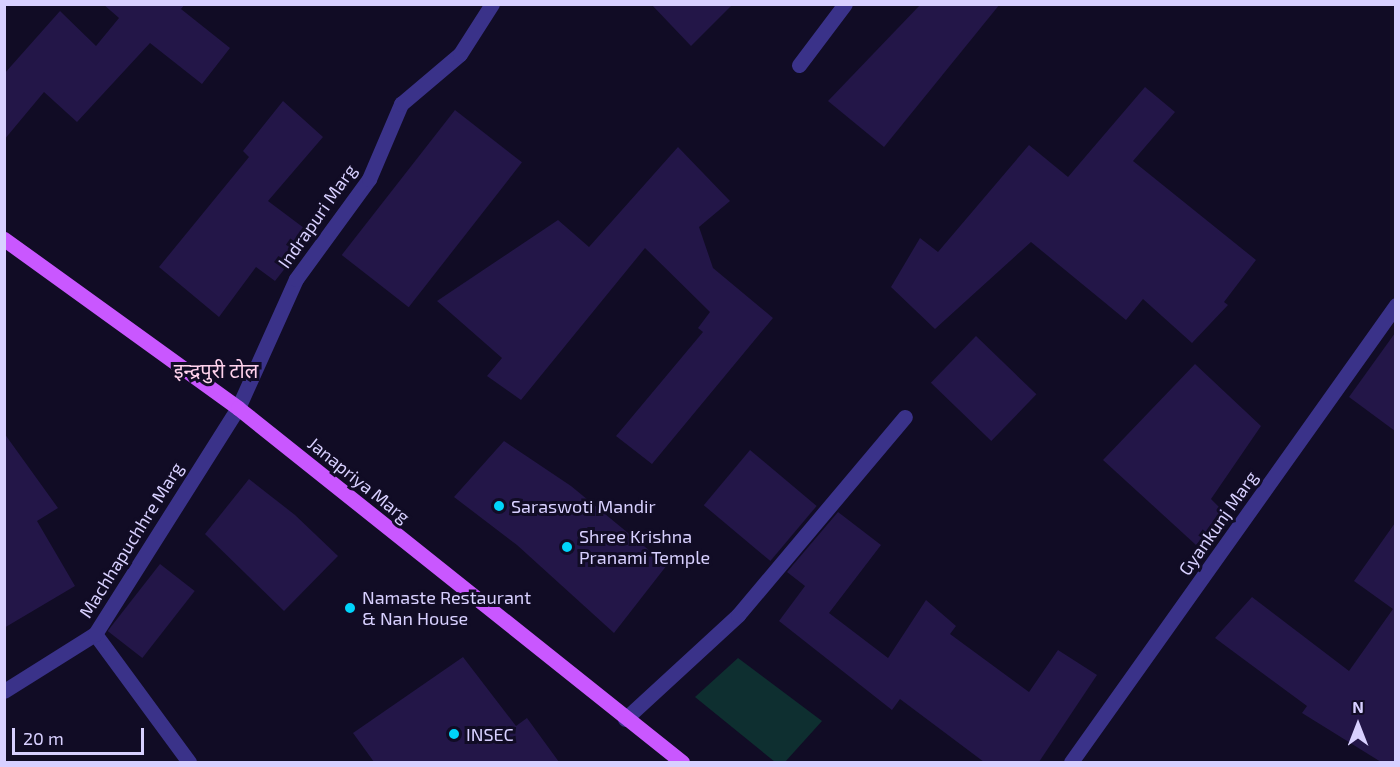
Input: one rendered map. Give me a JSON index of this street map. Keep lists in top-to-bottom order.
{
  "streets": {
    "main road": ["Janapriya Marg"],
    "street": ["Indrapuri Marg", "Gyankunj Marg", "Machhapuchhre Marg"]
  },
  "crossings": [
    ["Indrapuri Marg", "Janapriya Marg"],
    ["Indrapuri Marg", "Machhapuchhre Marg"],
    ["Janapriya Marg", "Machhapuchhre Marg"]
  ],
  "districts": ["इन्द्रपुरी टोल"],
  "places": [
    "Saraswoti Mandir",
    "Shree Krishna Pranami Temple",
    "Namaste Restaurant & Nan House",
    "INSEC"
  ],
  "scale_bar": "20 m",
  "north": "top"
}
